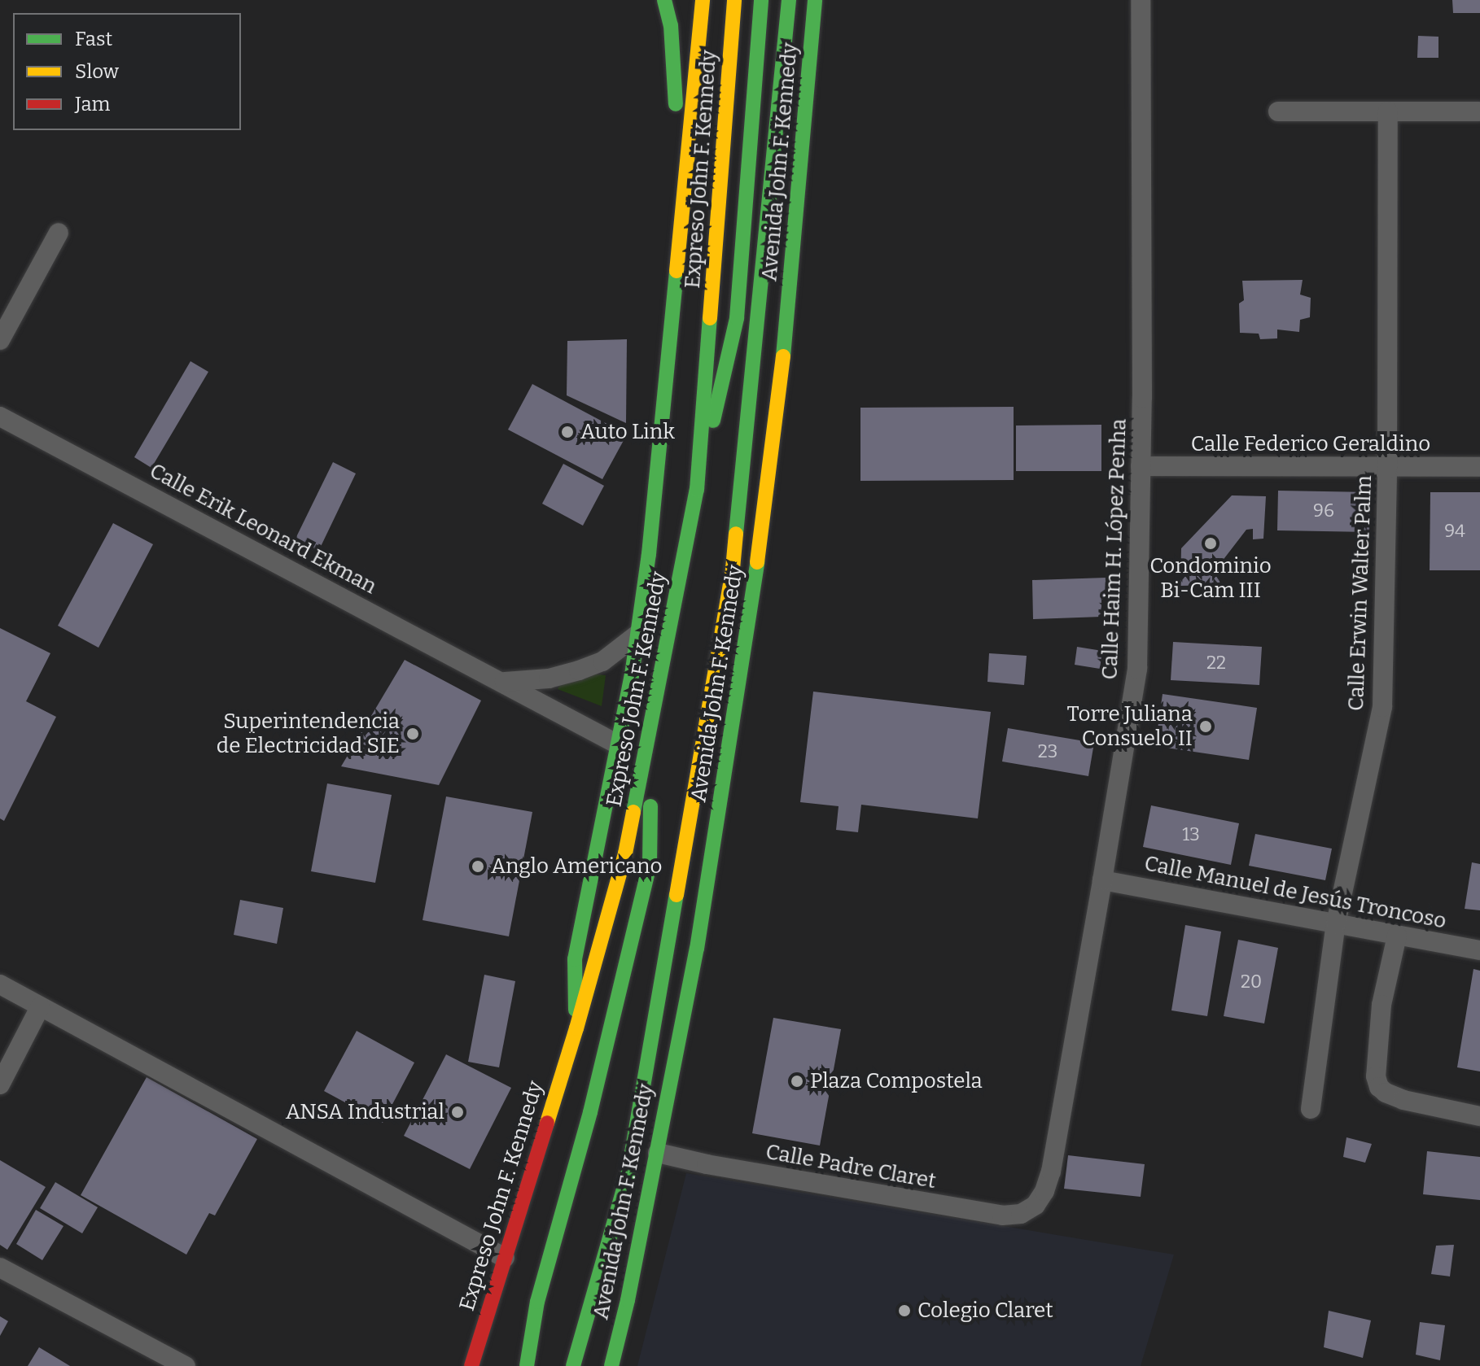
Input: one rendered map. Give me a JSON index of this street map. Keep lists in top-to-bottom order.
{
  "streets": {
    "main road": ["Avenida John F. Kennedy", "Expreso John F. Kennedy"],
    "street": [
      "Calle Federico Geraldino",
      "Calle Erik Leonard Ekman",
      "Calle Haim H. López Penha",
      "Calle Erwin Walter Palm",
      "Calle Manuel de Jesús Troncoso",
      "Calle Padre Claret"
    ]
  },
  "crossings": [
    ["Avenida John F. Kennedy", "Calle Padre Claret"],
    ["Calle Federico Geraldino", "Calle Haim H. López Penha"],
    ["Calle Federico Geraldino", "Calle Erwin Walter Palm"],
    ["Calle Haim H. López Penha", "Calle Manuel de Jesús Troncoso"],
    ["Calle Haim H. López Penha", "Calle Padre Claret"],
    ["Calle Erwin Walter Palm", "Calle Manuel de Jesús Troncoso"]
  ],
  "places": [
    "Auto Link",
    "Condominio Bi-Cam III",
    "Torre Juliana Consuelo II",
    "Superintendencia de Electricidad SIE",
    "Anglo Americano",
    "Plaza Compostela",
    "ANSA Industrial",
    "Colegio Claret"
  ],
  "house_numbers": [
    "96",
    "94",
    "22",
    "23",
    "13",
    "20"
  ],
  "legend": ["Fast", "Slow", "Jam"]
}
